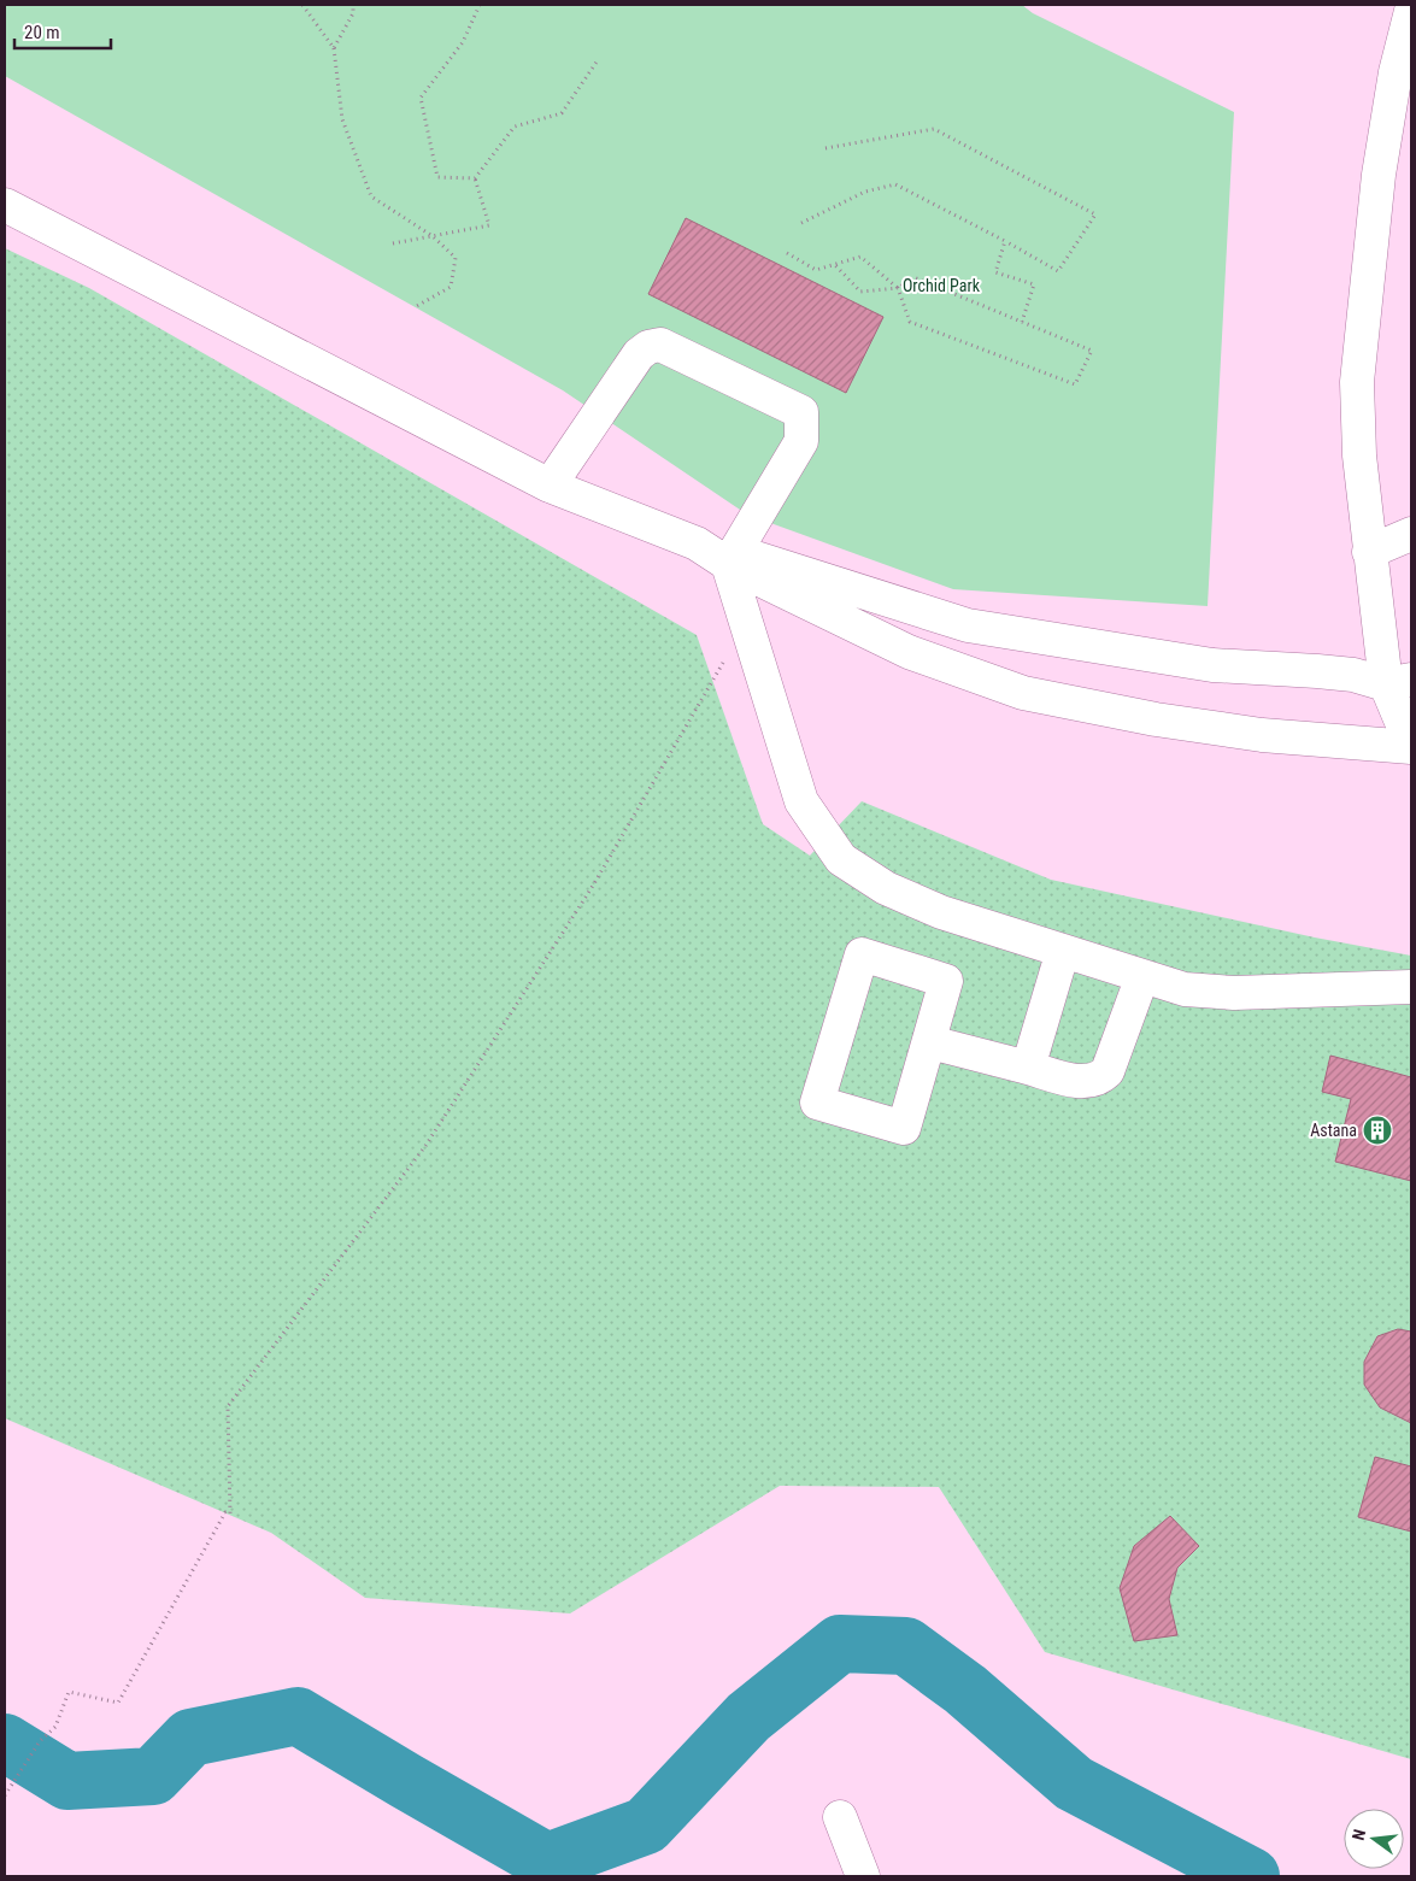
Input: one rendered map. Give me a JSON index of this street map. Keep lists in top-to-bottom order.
{
  "parks": ["Orchid Park"],
  "places": {
    "building": ["Astana"]
  },
  "scale_bar": "20 m",
  "north": "left"
}
